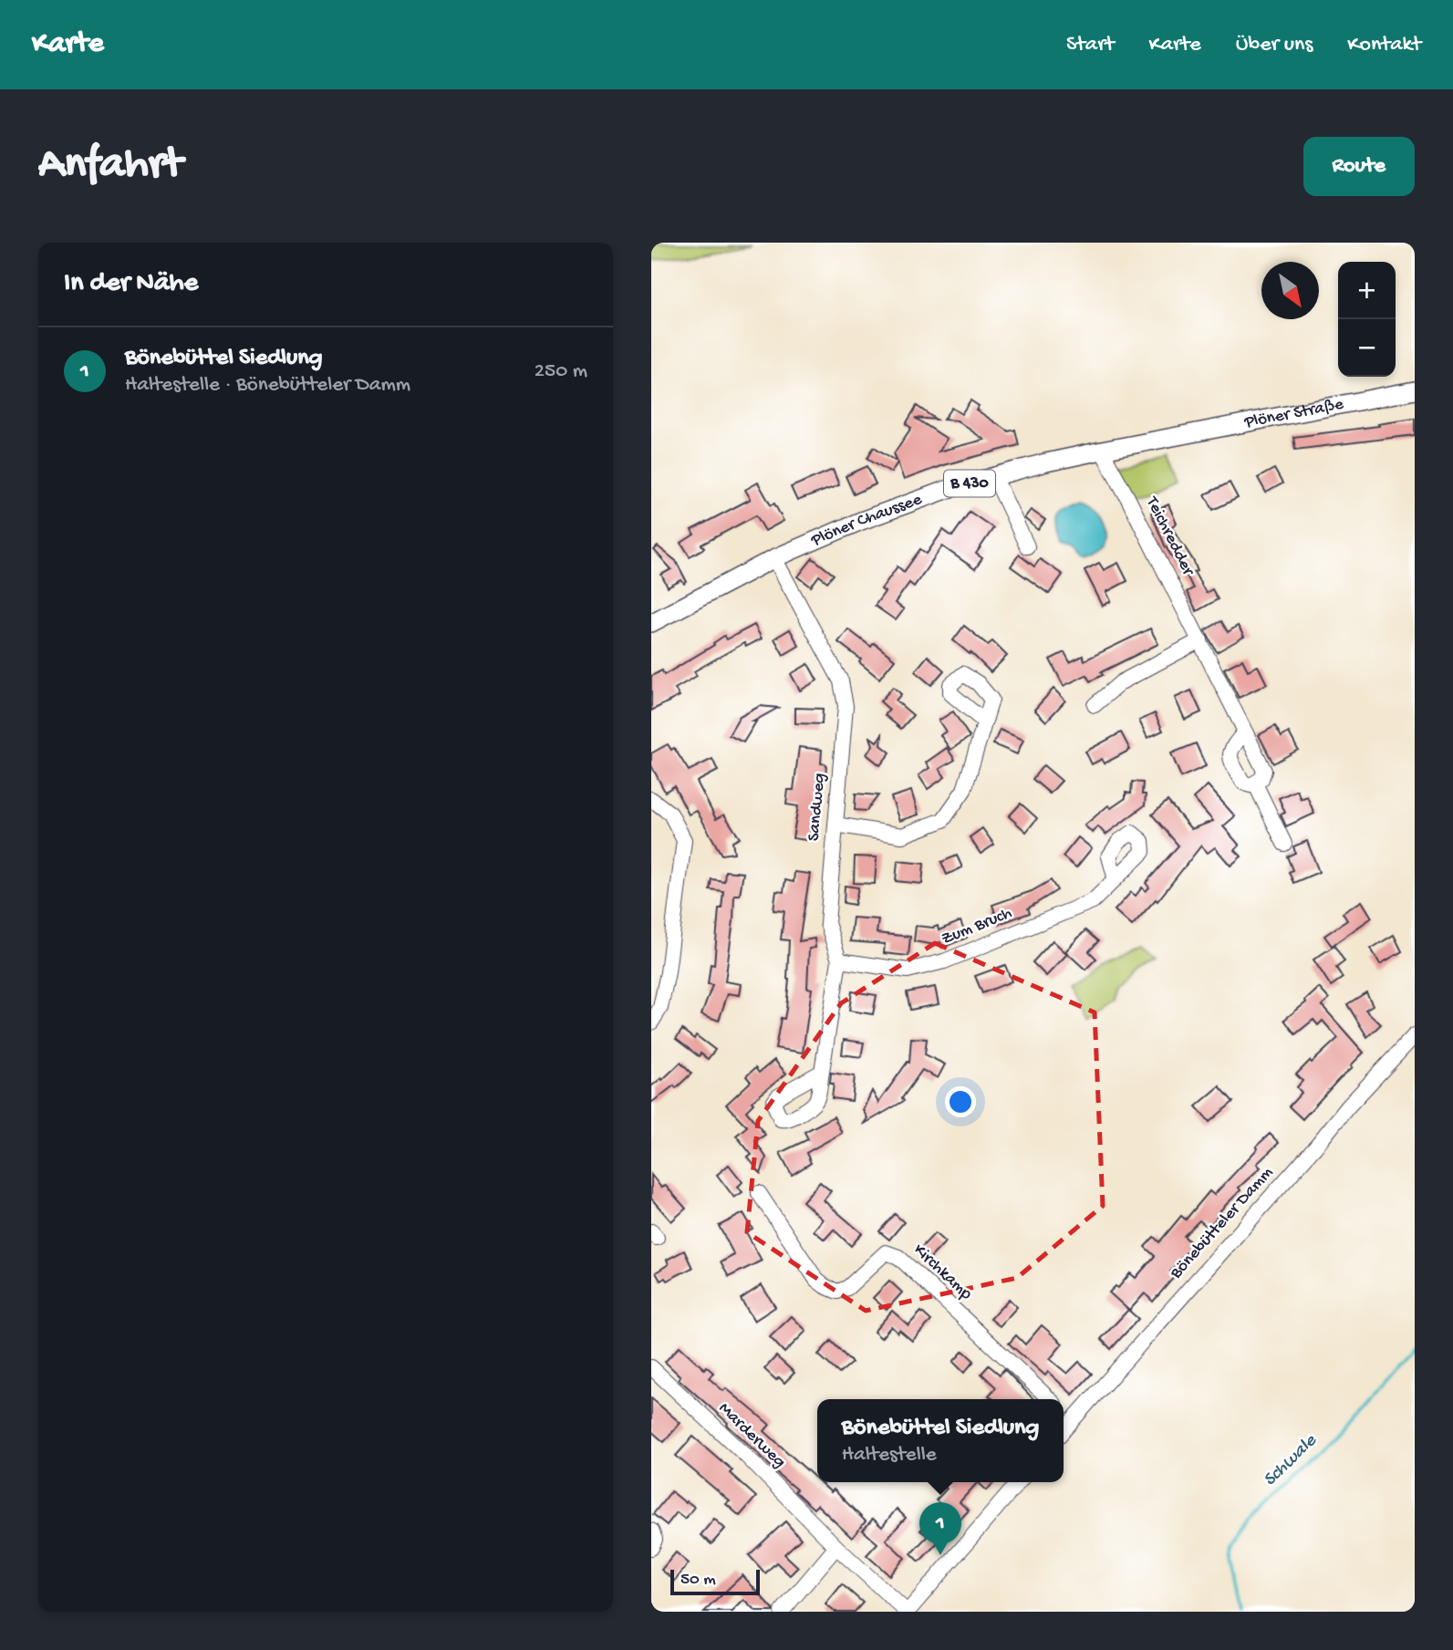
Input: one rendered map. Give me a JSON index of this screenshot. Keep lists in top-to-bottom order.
{
  "streets": {
    "main road": ["Plöner Straße", "B 430", "Plöner Chaussee"],
    "street": [
      "Teichredder",
      "Sandweg",
      "Zum Bruch",
      "Bönebütteler Damm",
      "Kirchkamp",
      "Marderweg"
    ]
  },
  "crossings": [
    ["Plöner Straße", "Plöner Chaussee"],
    ["Plöner Chaussee", "Teichredder"],
    ["Plöner Chaussee", "Sandweg"],
    ["Sandweg", "Zum Bruch"]
  ],
  "water": ["Schwale"],
  "scale_bar": "50 m",
  "north": "bottom right",
  "page": {
    "header": "Karte",
    "nav": [
      "Start",
      "Karte",
      "Über uns",
      "Kontakt"
    ],
    "buttons": "Route",
    "title": "Anfahrt",
    "heading": "In der Nähe",
    "map_buttons": ["+", "−"],
    "list": [
      {
        "mark": "1",
        "name": "Bönebüttel Siedlung",
        "note": "Haltestelle · Bönebütteler Damm",
        "value": "250 m"
      }
    ],
    "popup": ["Bönebüttel Siedlung", "Haltestelle"],
    "pins": "1",
    "scale": "50 m"
  }
}
